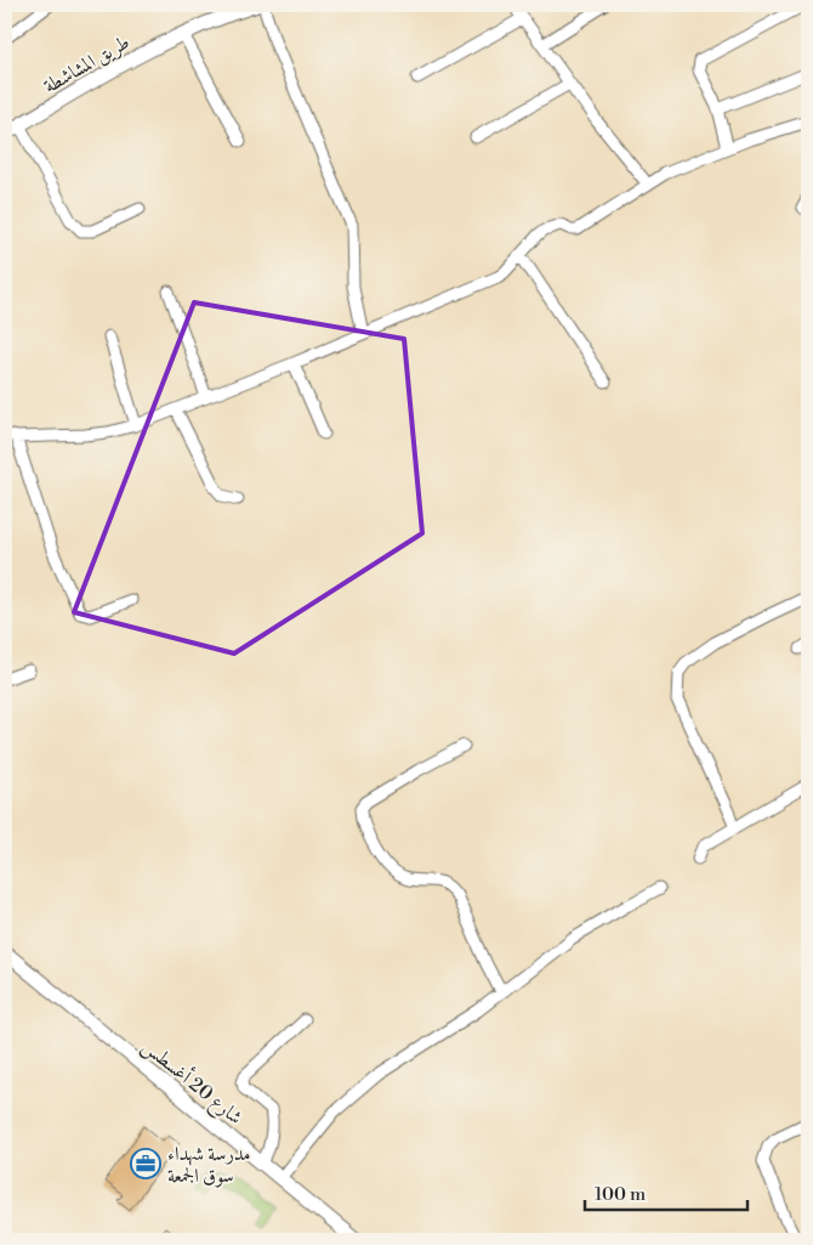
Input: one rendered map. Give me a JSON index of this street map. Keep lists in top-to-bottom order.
{
  "streets": {
    "street": ["طريق المشاشطة", "شارع 20 أغسطس"]
  },
  "places": {
    "office": ["مدرسة شهداء سوق الجمعة"]
  },
  "scale_bar": "100 m"
}
